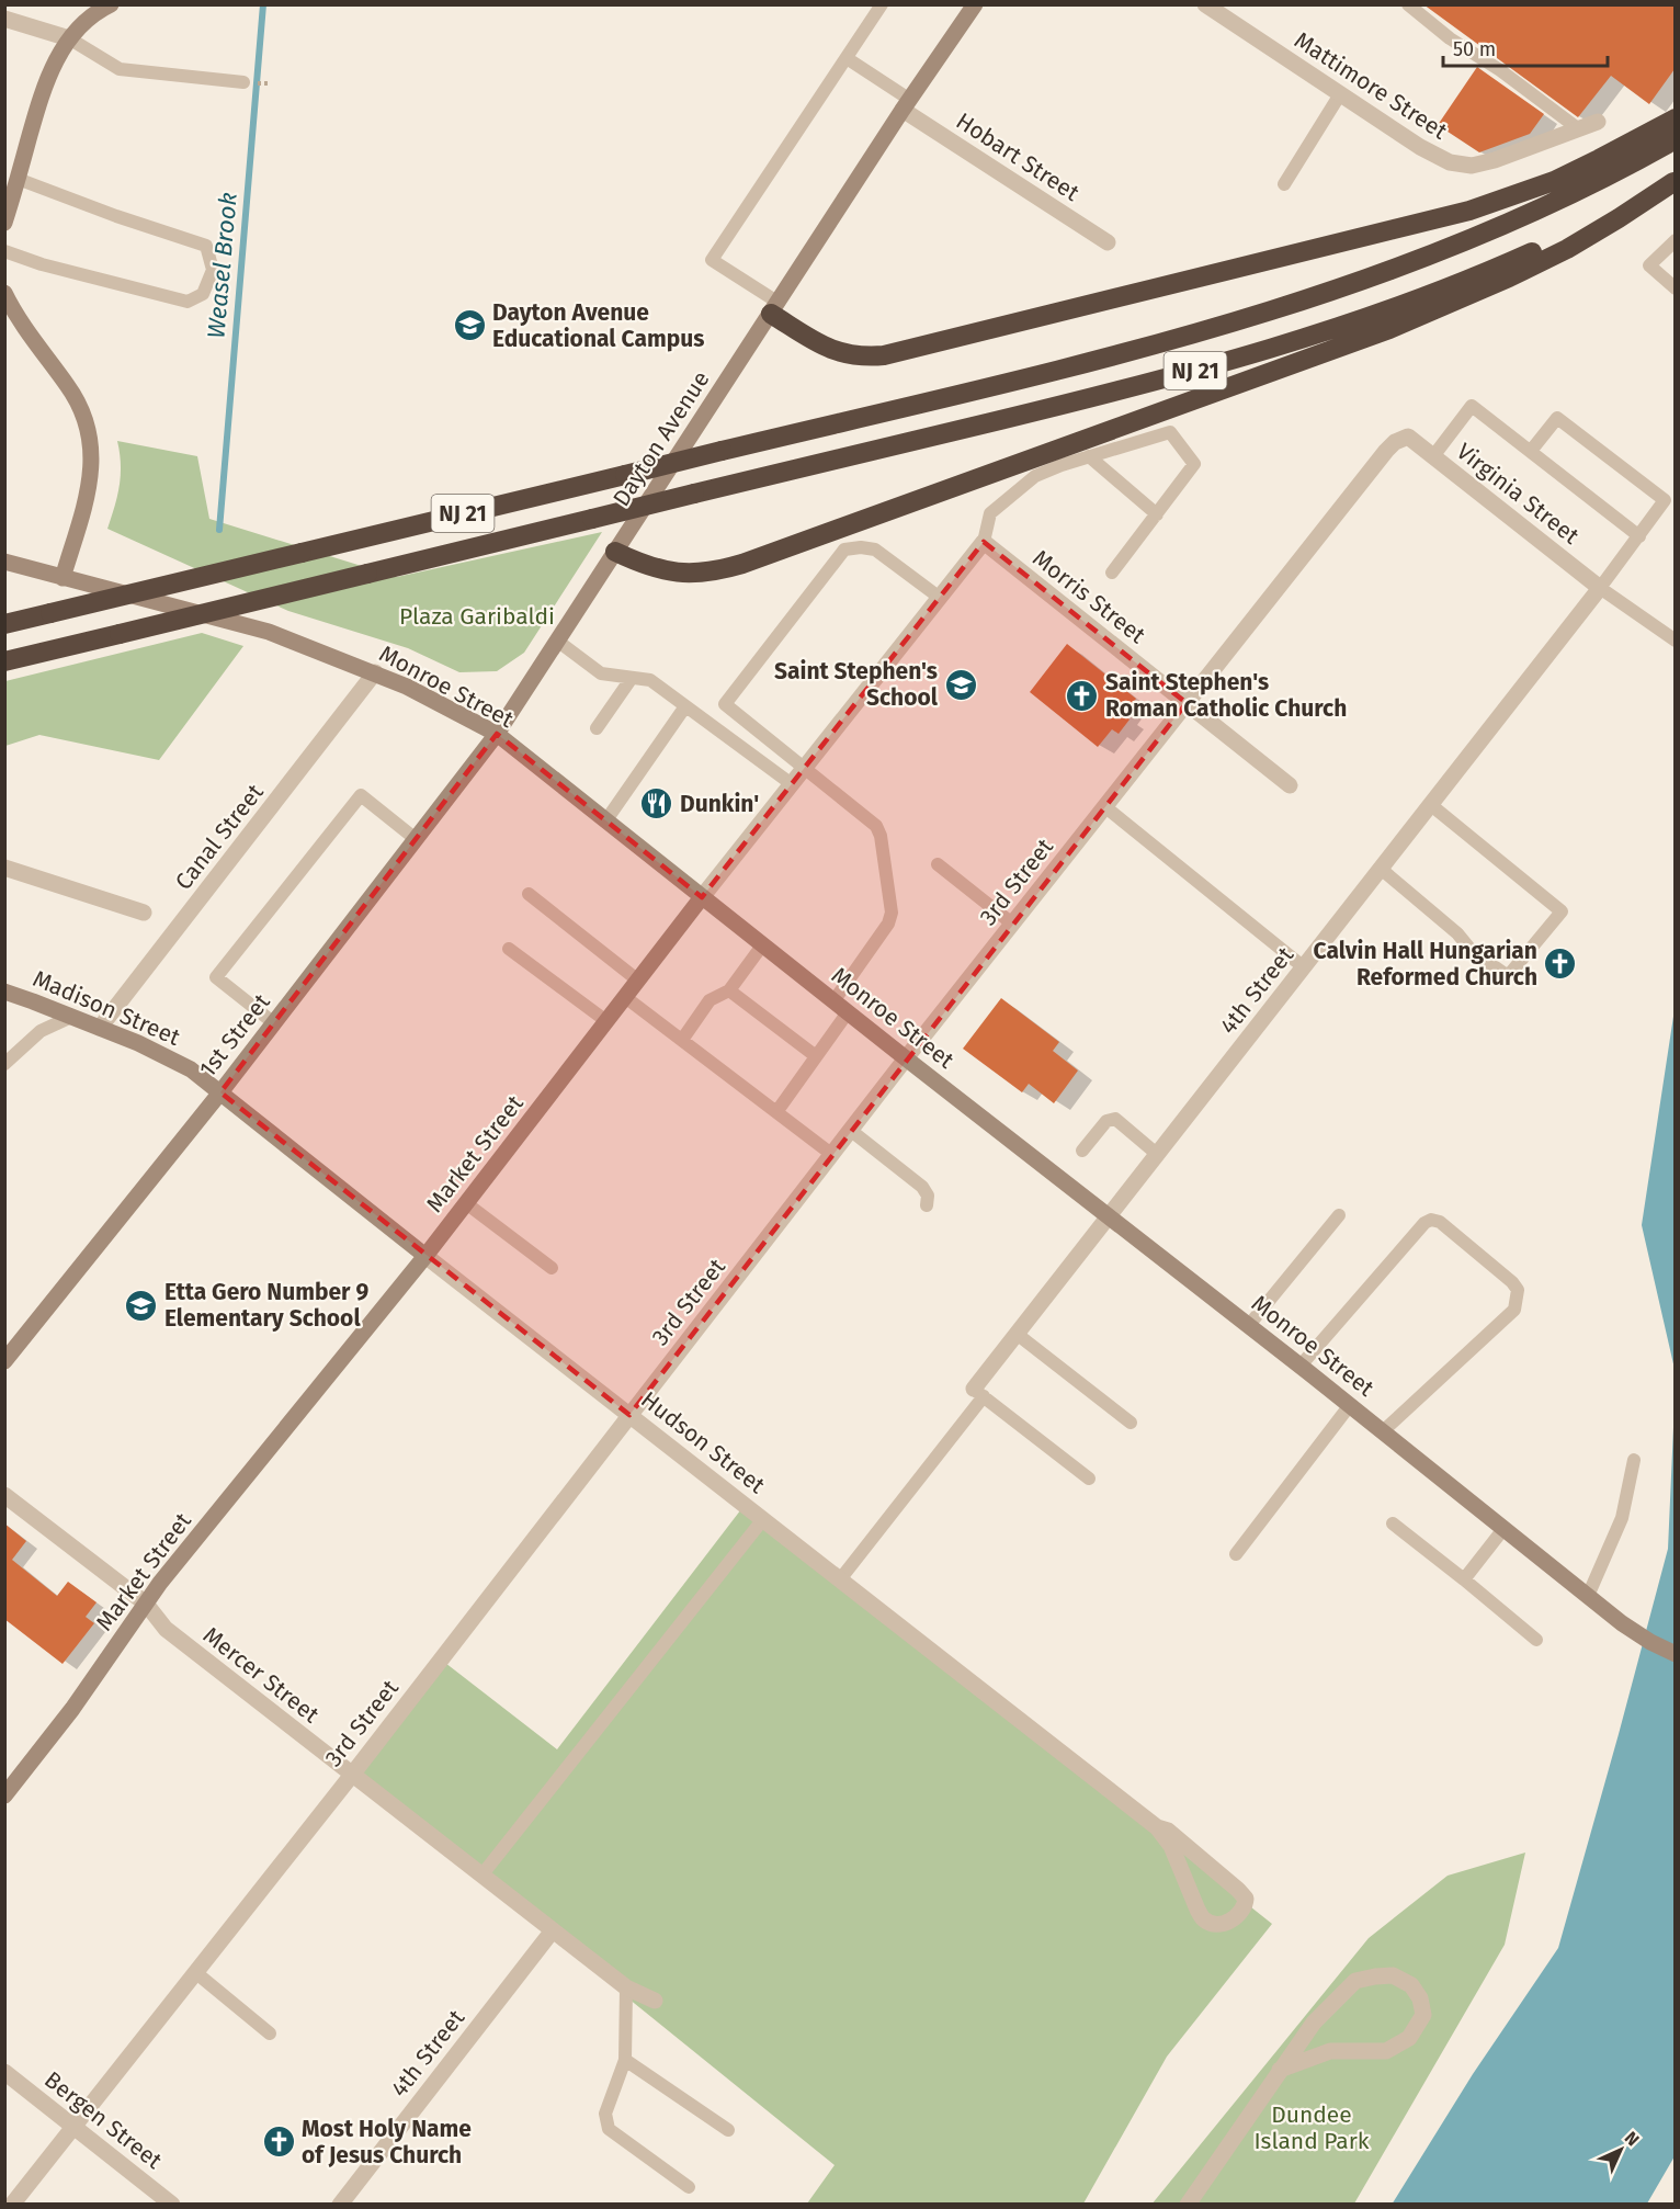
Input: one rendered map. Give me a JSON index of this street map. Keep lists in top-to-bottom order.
{
  "streets": {
    "highway": ["NJ 21"],
    "main road": [
      "Dayton Avenue",
      "Monroe Street",
      "Madison Street",
      "1st Street",
      "Market Street",
      "Hudson Street"
    ],
    "street": [
      "Mattimore Street",
      "Hobart Street",
      "Virginia Street",
      "Morris Street",
      "Canal Street",
      "3rd Street",
      "4th Street",
      "Mercer Street",
      "Bergen Street"
    ]
  },
  "crossings": [
    ["Hobart Street", "Dayton Avenue"],
    ["Dayton Avenue", "Monroe Street"],
    ["Dayton Avenue", "1st Street"],
    ["Virginia Street", "3rd Street"],
    ["Virginia Street", "4th Street"],
    ["Morris Street", "3rd Street"],
    ["Morris Street", "Market Street"],
    ["Monroe Street", "Canal Street"],
    ["Monroe Street", "3rd Street"],
    ["Monroe Street", "4th Street"],
    ["Monroe Street", "1st Street"],
    ["Monroe Street", "Market Street"],
    ["Canal Street", "Madison Street"],
    ["3rd Street", "Hudson Street"],
    ["3rd Street", "Mercer Street"],
    ["3rd Street", "Bergen Street"],
    ["4th Street", "Mercer Street"],
    ["Madison Street", "1st Street"],
    ["Madison Street", "Hudson Street"],
    ["1st Street", "Hudson Street"],
    ["Market Street", "Hudson Street"],
    ["Market Street", "Mercer Street"]
  ],
  "water": ["Weasel Brook"],
  "parks": ["Plaza Garibaldi", "Dundee Island Park"],
  "places": {
    "school or university": ["Dayton Avenue Educational Campus", "Saint Stephen's School", "Etta Gero Number 9 Elementary School"],
    "church": ["Saint Stephen's Roman Catholic Church", "Calvin Hall Hungarian Reformed Church", "Most Holy Name of Jesus Church"],
    "restaurant": ["Dunkin'"]
  },
  "scale_bar": "50 m",
  "north": "top right"
}
